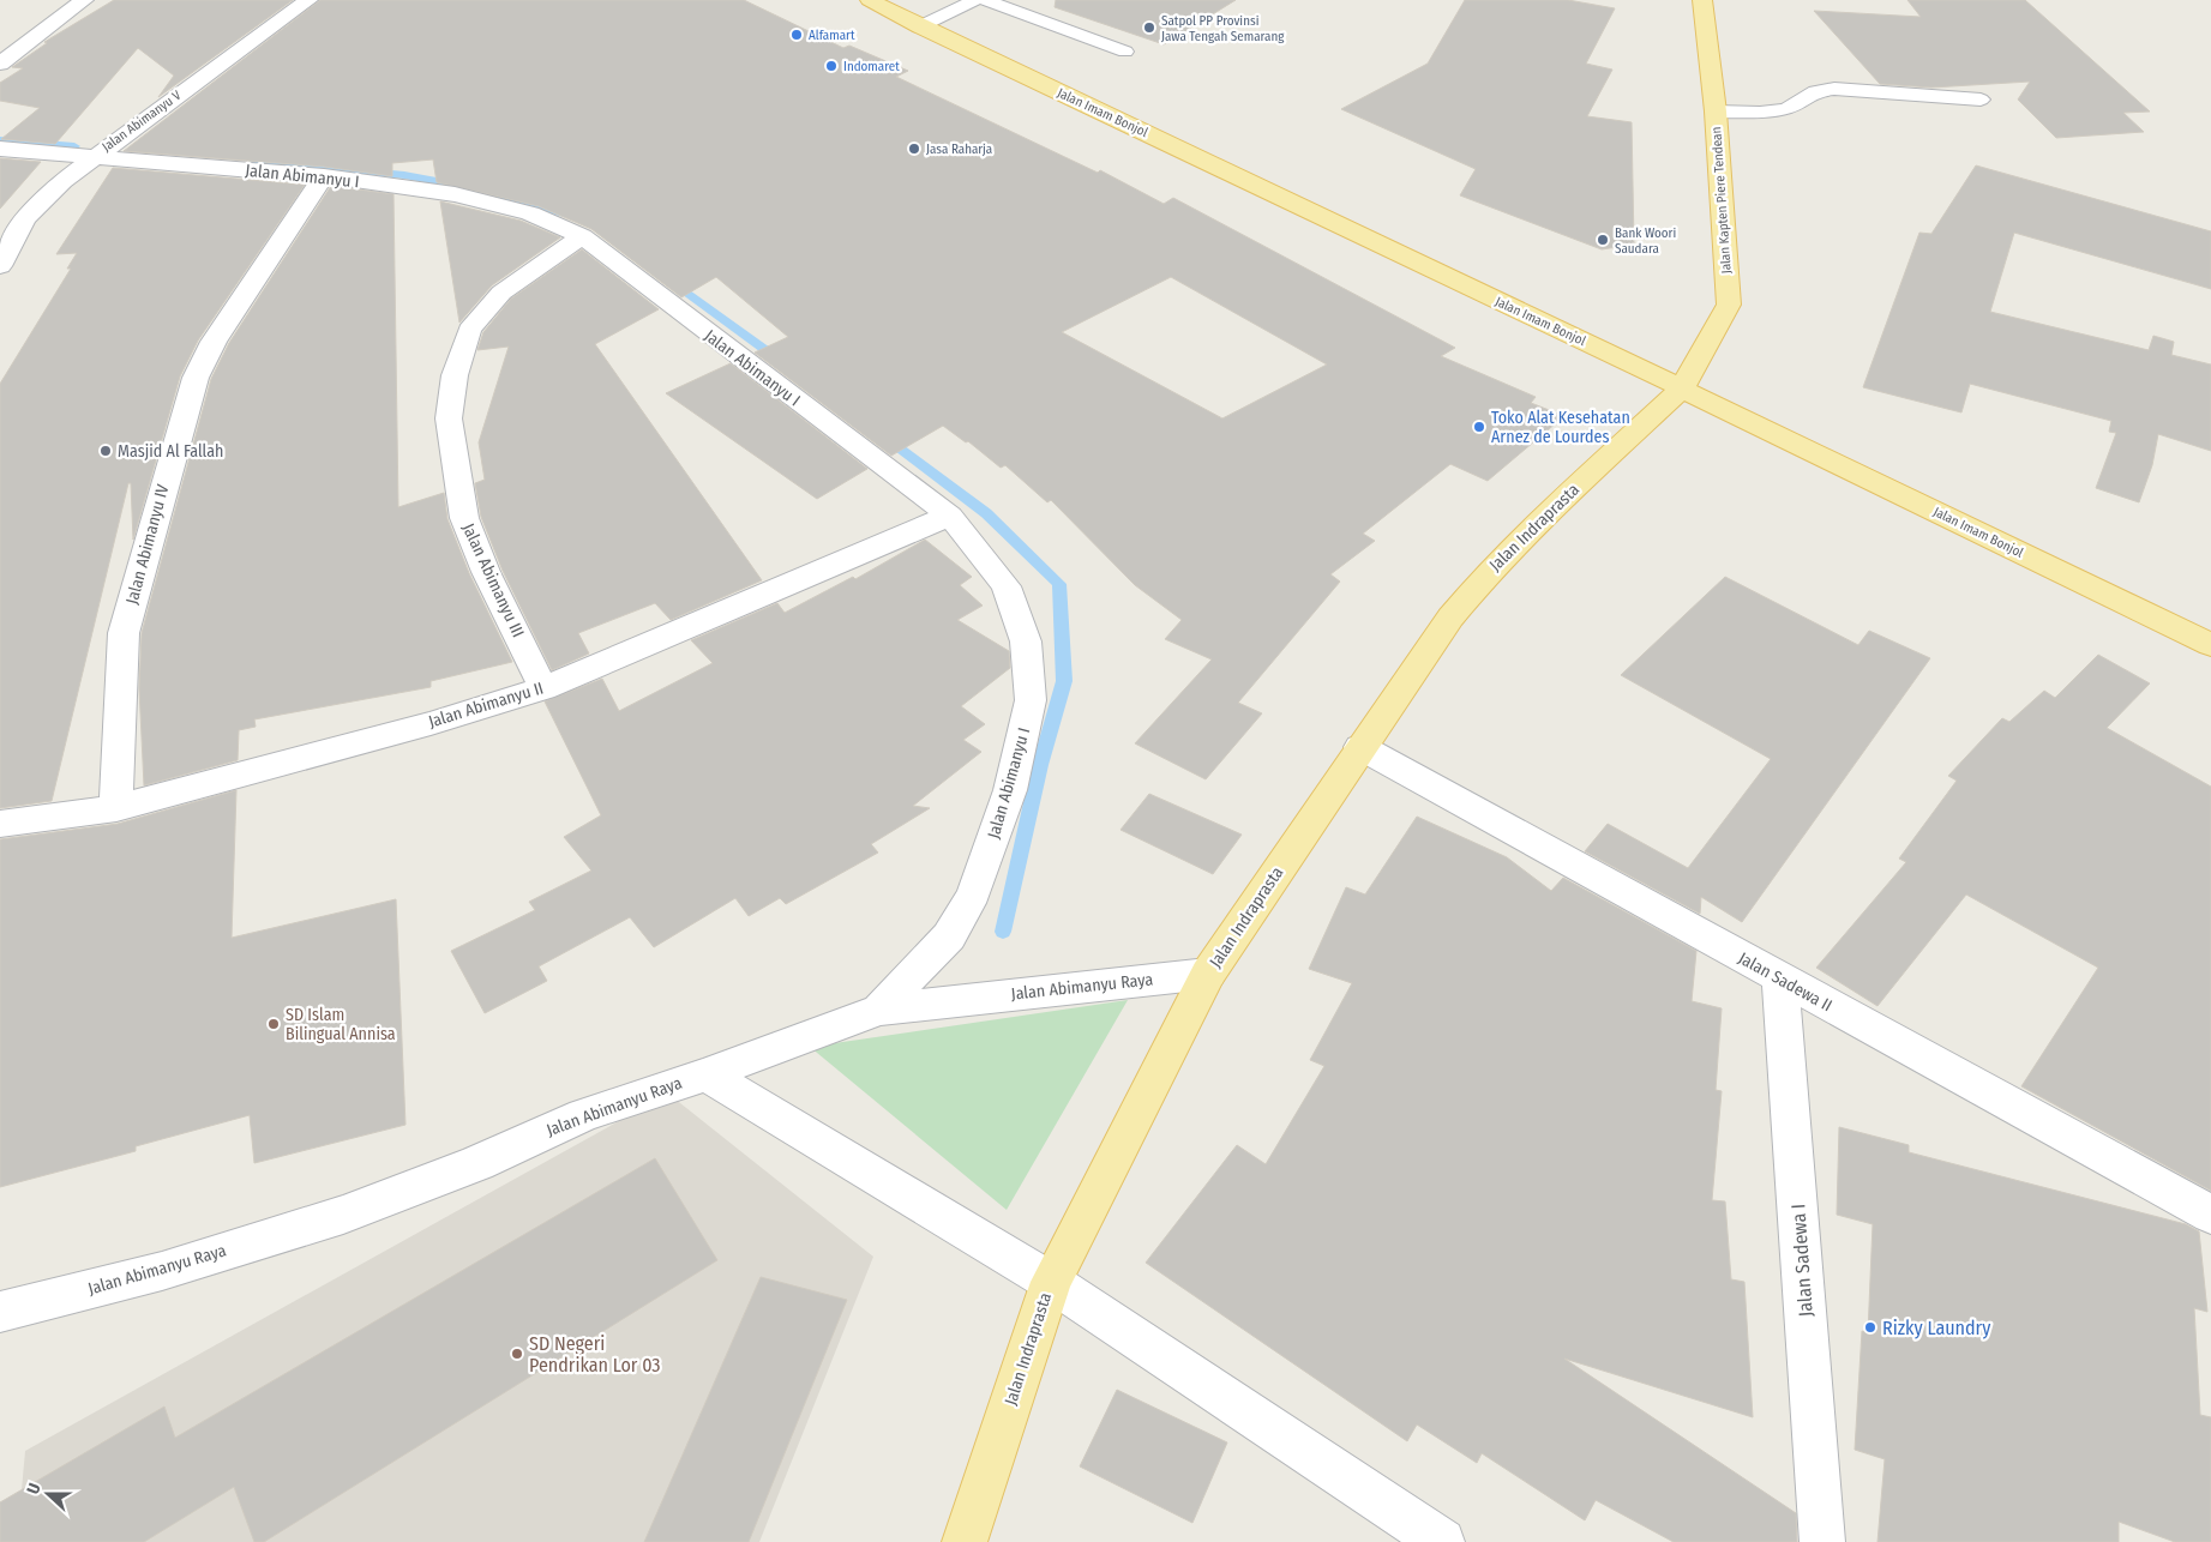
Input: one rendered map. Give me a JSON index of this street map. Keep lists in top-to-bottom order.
{
  "streets": {
    "main road": ["Jalan Imam Bonjol", "Jalan Kapten Piere Tendean", "Jalan Indraprasta"],
    "street": [
      "Jalan Abimanyu V",
      "Jalan Abimanyu I",
      "Jalan Abimanyu IV",
      "Jalan Abimanyu III",
      "Jalan Abimanyu II",
      "Jalan Sadewa II",
      "Jalan Abimanyu Raya",
      "Jalan Sadewa I"
    ]
  },
  "crossings": [
    ["Jalan Imam Bonjol", "Jalan Kapten Piere Tendean"],
    ["Jalan Imam Bonjol", "Jalan Indraprasta"],
    ["Jalan Abimanyu V", "Jalan Abimanyu I"],
    ["Jalan Abimanyu I", "Jalan Abimanyu IV"],
    ["Jalan Abimanyu I", "Jalan Abimanyu III"],
    ["Jalan Abimanyu I", "Jalan Abimanyu II"],
    ["Jalan Abimanyu I", "Jalan Abimanyu Raya"],
    ["Jalan Kapten Piere Tendean", "Jalan Indraprasta"],
    ["Jalan Indraprasta", "Jalan Sadewa II"],
    ["Jalan Indraprasta", "Jalan Abimanyu Raya"],
    ["Jalan Abimanyu IV", "Jalan Abimanyu II"],
    ["Jalan Abimanyu III", "Jalan Abimanyu II"],
    ["Jalan Sadewa II", "Jalan Sadewa I"]
  ],
  "places": [
    "Satpol PP Provinsi Jawa Tengah Semarang",
    "Alfamart",
    "Indomaret",
    "Jasa Raharja",
    "Bank Woori Saudara",
    "Toko Alat Kesehatan Arnez de Lourdes",
    "Masjid Al Fallah",
    "SD Islam Bilingual Annisa",
    "Rizky Laundry",
    "SD Negeri Pendrikan Lor 03"
  ],
  "north": "left"
}
